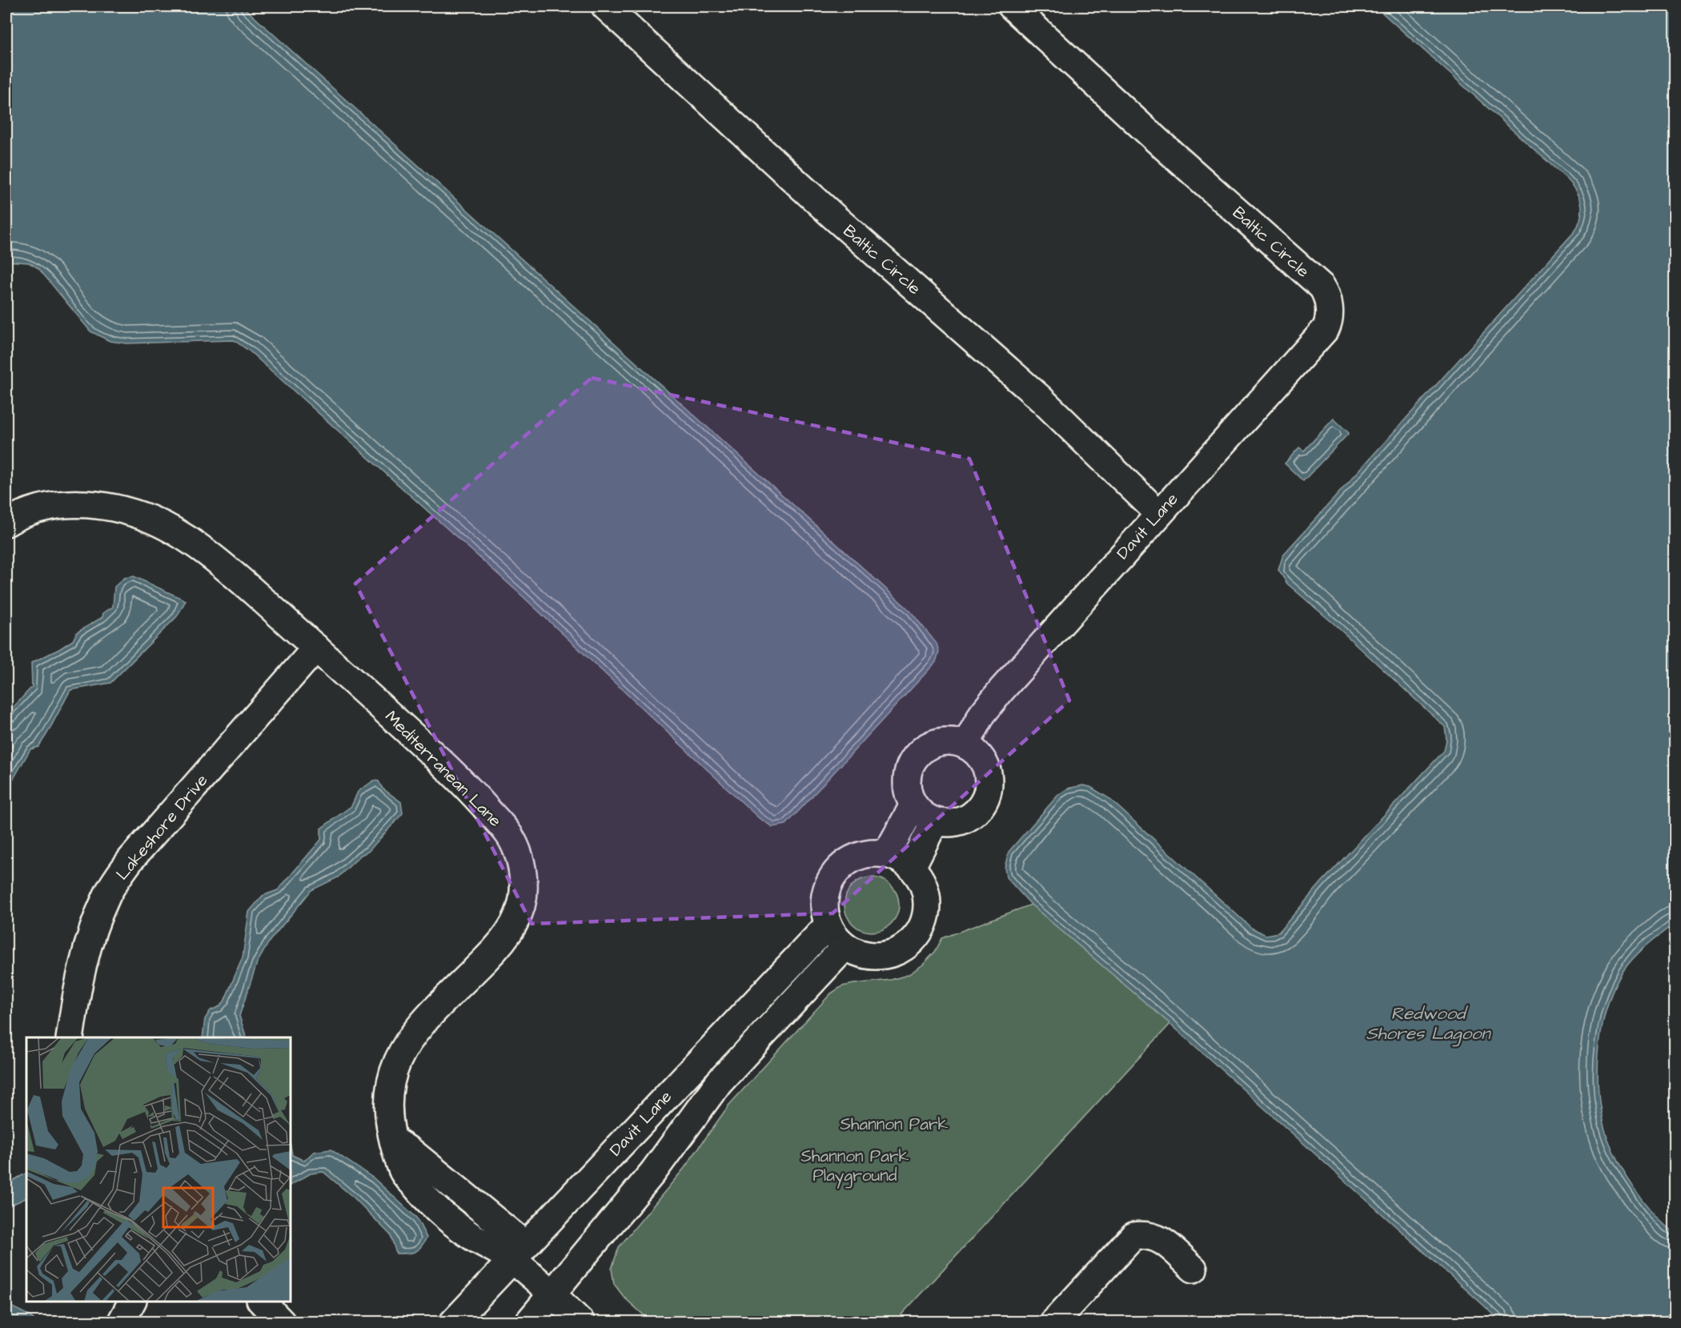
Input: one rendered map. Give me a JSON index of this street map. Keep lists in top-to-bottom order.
{
  "streets": {
    "street": [
      "Baltic Circle",
      "Davit Lane",
      "Mediterranean Lane",
      "Lakeshore Drive"
    ]
  },
  "crossings": [
    ["Baltic Circle", "Davit Lane"],
    ["Davit Lane", "Mediterranean Lane"],
    ["Mediterranean Lane", "Lakeshore Drive"]
  ],
  "water": ["Redwood Shores Lagoon"],
  "parks": ["Shannon Park", "Shannon Park Playground"]
}
